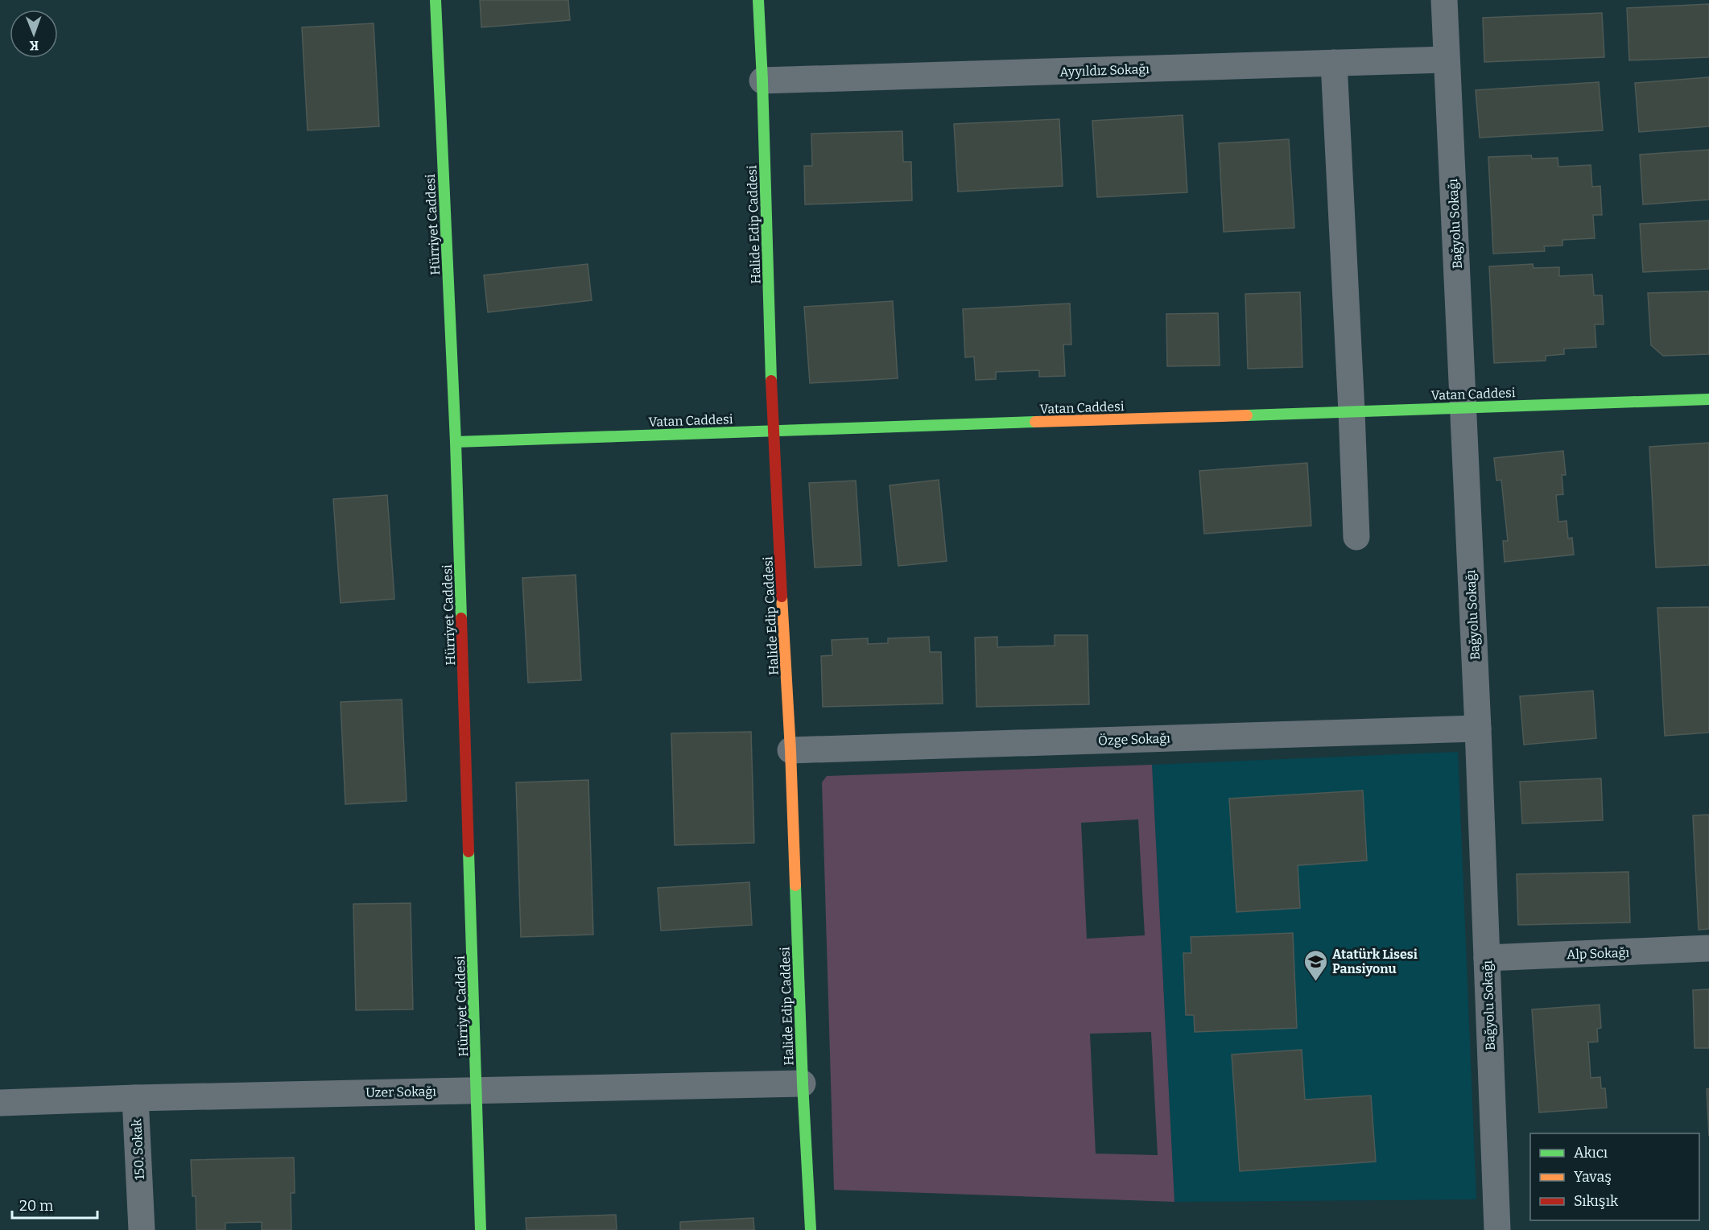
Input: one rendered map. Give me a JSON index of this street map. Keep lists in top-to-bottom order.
{
  "streets": {
    "street": [
      "Ayyıldız Sokağı",
      "Bağyolu Sokağı",
      "Hürriyet Caddesi",
      "Halide Edip Caddesi",
      "Vatan Caddesi",
      "Özge Sokağı",
      "Alp Sokağı",
      "Uzer Sokağı",
      "150. Sokak"
    ]
  },
  "crossings": [
    ["Ayyıldız Sokağı", "Bağyolu Sokağı"],
    ["Ayyıldız Sokağı", "Halide Edip Caddesi"],
    ["Bağyolu Sokağı", "Vatan Caddesi"],
    ["Bağyolu Sokağı", "Özge Sokağı"],
    ["Bağyolu Sokağı", "Alp Sokağı"],
    ["Hürriyet Caddesi", "Vatan Caddesi"],
    ["Hürriyet Caddesi", "Uzer Sokağı"],
    ["Halide Edip Caddesi", "Vatan Caddesi"],
    ["Halide Edip Caddesi", "Özge Sokağı"],
    ["Halide Edip Caddesi", "Uzer Sokağı"],
    ["Uzer Sokağı", "150. Sokak"]
  ],
  "places": {
    "school or university": ["Atatürk Lisesi Pansiyonu"]
  },
  "legend": ["Akıcı", "Yavaş", "Sıkışık"],
  "scale_bar": "20 m",
  "north": "bottom"
}
